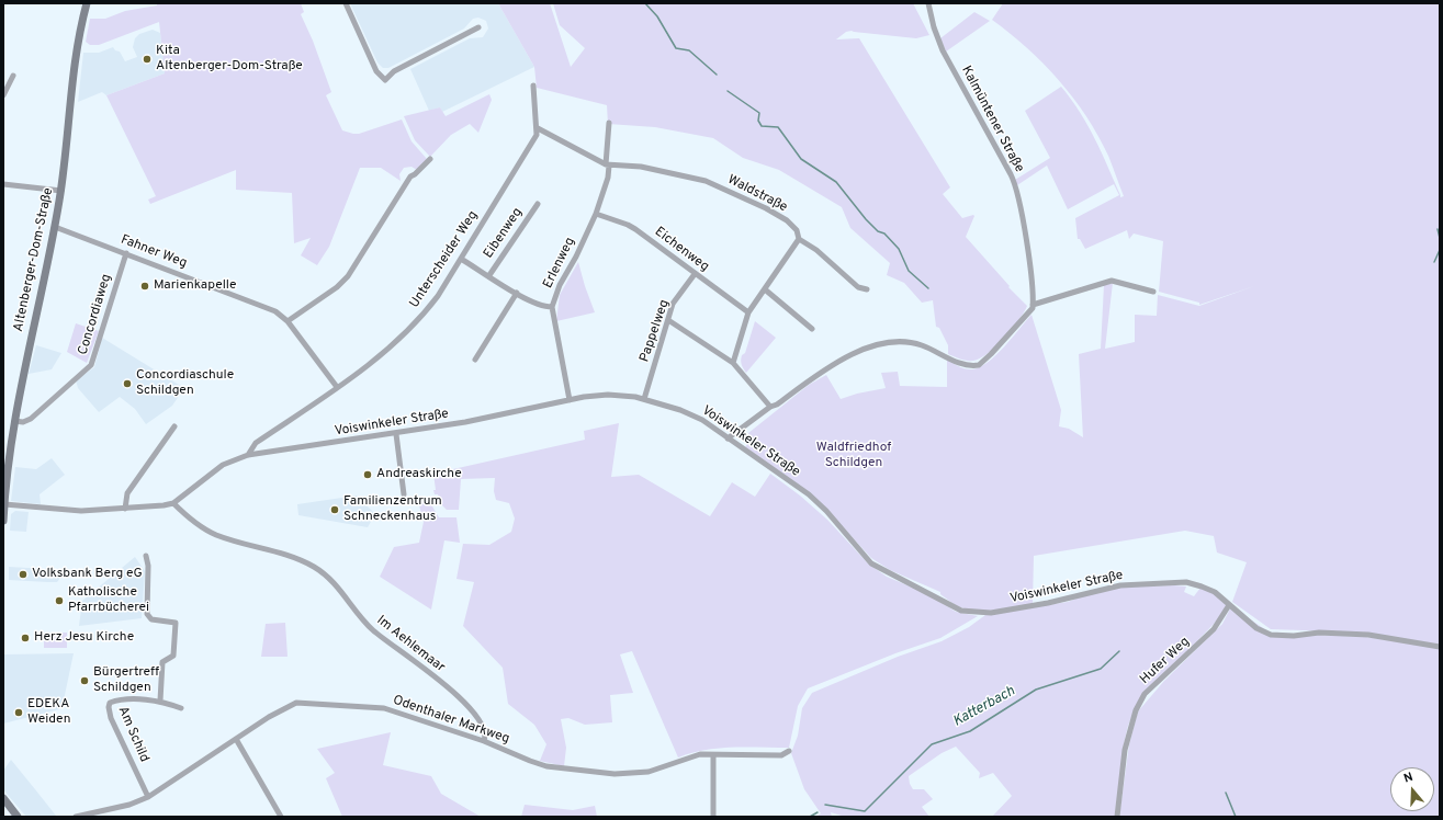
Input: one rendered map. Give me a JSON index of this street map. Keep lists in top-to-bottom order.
{
  "streets": {
    "main road": ["Altenberger-Dom-Straße"],
    "street": [
      "Kalmüntener Straße",
      "Waldstraße",
      "Eibenweg",
      "Eichenweg",
      "Fahner Weg",
      "Unterscheider Weg",
      "Erlenweg",
      "Concordiaweg",
      "Pappelweg",
      "Voiswinkeler Straße",
      "Im Aehlemaar",
      "Hufer Weg",
      "Odenthaler Markweg",
      "Am Schild"
    ]
  },
  "crossings": [
    ["Waldstraße", "Unterscheider Weg"],
    ["Waldstraße", "Erlenweg"],
    ["Eichenweg", "Erlenweg"],
    ["Eichenweg", "Pappelweg"],
    ["Fahner Weg", "Altenberger-Dom-Straße"],
    ["Fahner Weg", "Unterscheider Weg"],
    ["Fahner Weg", "Concordiaweg"],
    ["Altenberger-Dom-Straße", "Concordiaweg"],
    ["Unterscheider Weg", "Voiswinkeler Straße"],
    ["Erlenweg", "Voiswinkeler Straße"],
    ["Pappelweg", "Voiswinkeler Straße"],
    ["Voiswinkeler Straße", "Im Aehlemaar"],
    ["Voiswinkeler Straße", "Hufer Weg"],
    ["Im Aehlemaar", "Odenthaler Markweg"],
    ["Odenthaler Markweg", "Am Schild"]
  ],
  "water": ["Katterbach"],
  "parks": ["Waldfriedhof Schildgen"],
  "places": [
    "Kita Altenberger-Dom-Straße",
    "Marienkapelle",
    "Concordiaschule Schildgen",
    "Andreaskirche",
    "Familienzentrum Schneckenhaus",
    "Volksbank Berg eG",
    "Katholische Pfarrbücherei",
    "Herz Jesu Kirche",
    "Bürgertreff Schildgen",
    "EDEKA Weiden"
  ],
  "north": "top"
}
